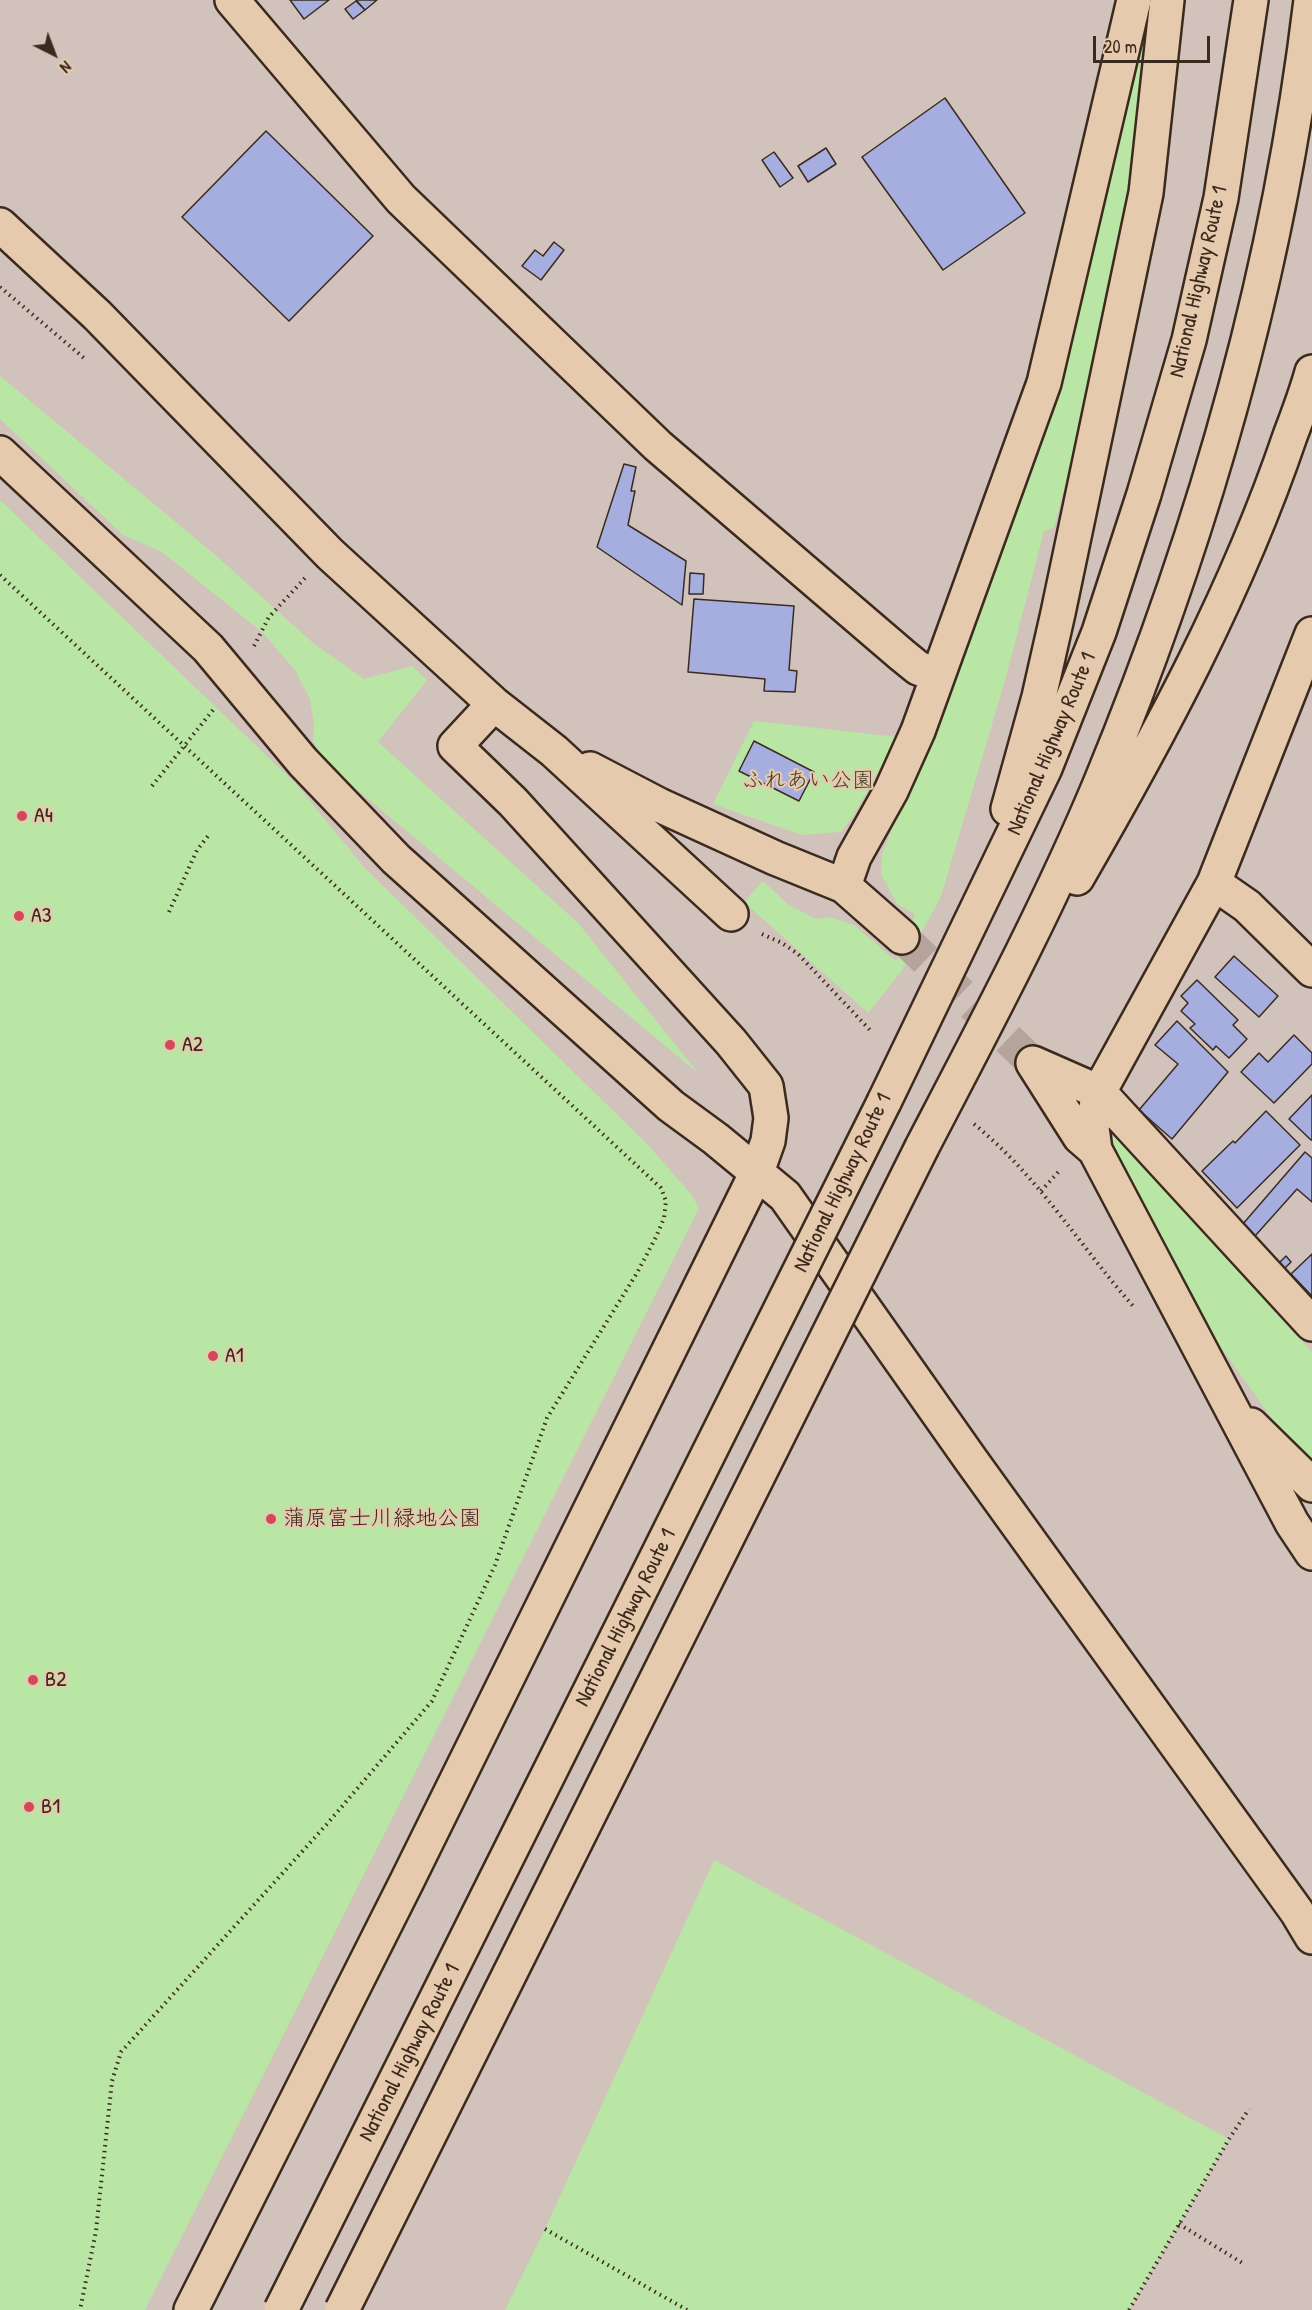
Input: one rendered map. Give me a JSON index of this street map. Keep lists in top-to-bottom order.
{
  "streets": {
    "main road": ["National Highway Route 1"]
  },
  "parks": ["ふれあい公園"],
  "places": [
    "A4",
    "A3",
    "A2",
    "A1",
    "蒲原富士川緑地公園",
    "B2",
    "B1"
  ],
  "scale_bar": "20 m",
  "north": "bottom right"
}
